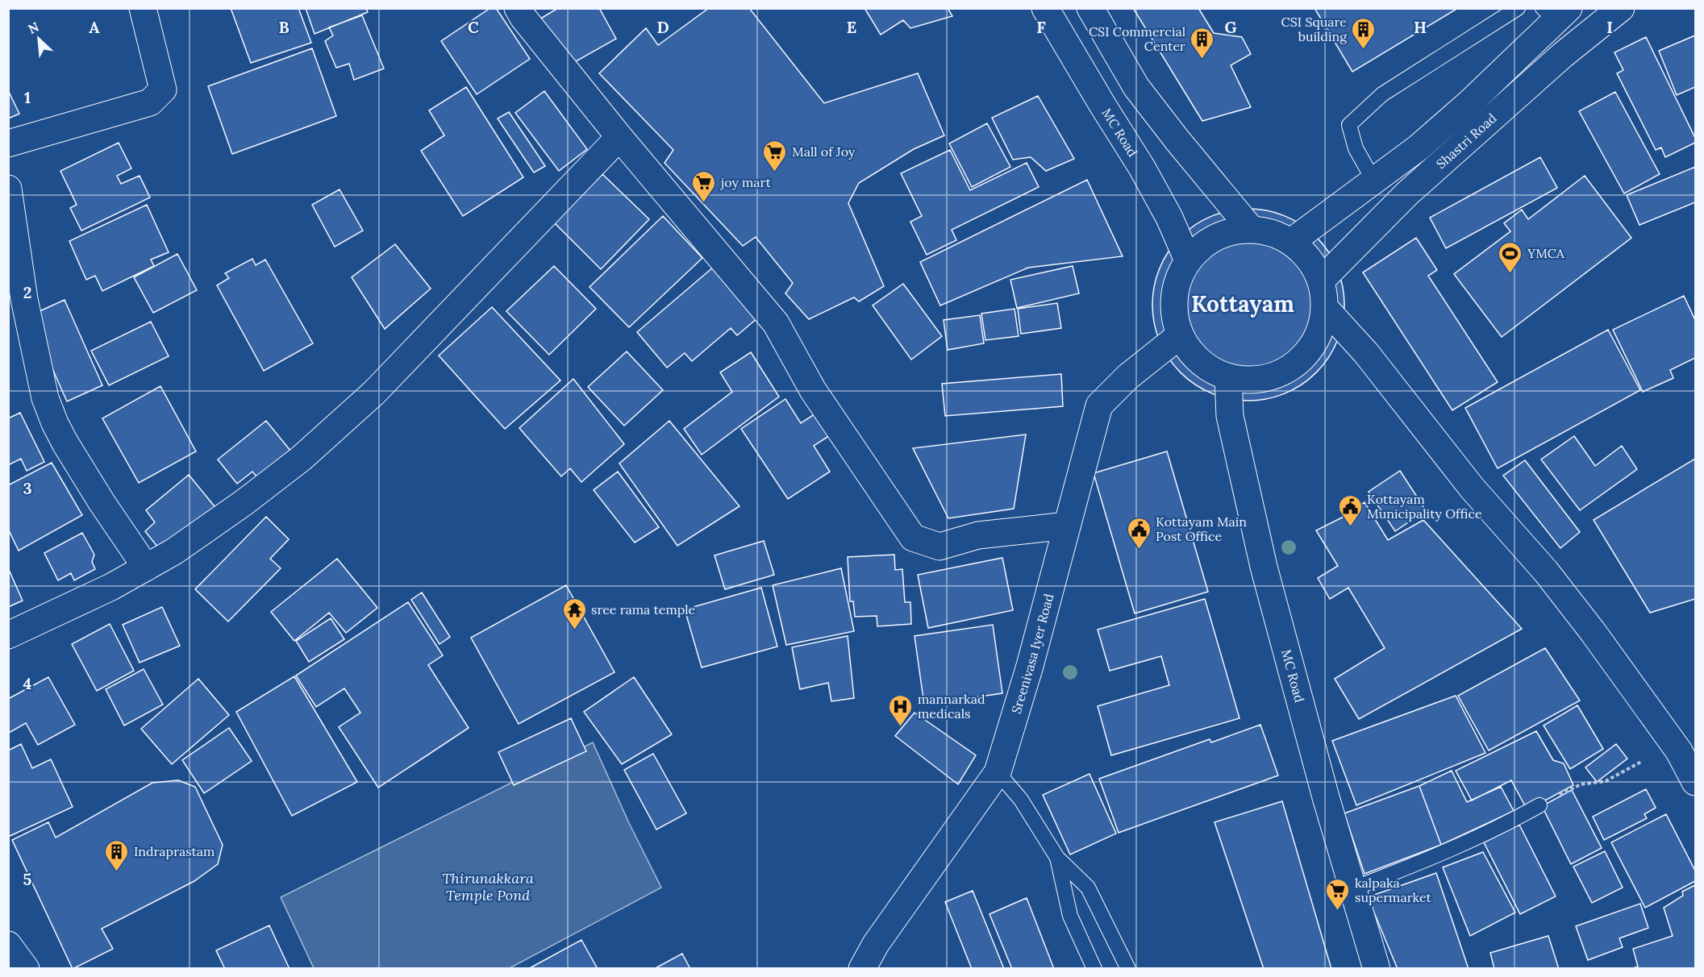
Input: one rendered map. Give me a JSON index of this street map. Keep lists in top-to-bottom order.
{
  "streets": {
    "main road": ["MC Road", "Shastri Road", "Sreenivasa Iyer Road"]
  },
  "crossings": [
    ["MC Road", "Shastri Road"],
    ["MC Road", "Sreenivasa Iyer Road"],
    ["Shastri Road", "Sreenivasa Iyer Road"]
  ],
  "districts": ["Kottayam"],
  "water": ["Thirunakkara Temple Pond"],
  "places": {
    "building": ["CSI Square building", "CSI Commercial Center", "Indraprastam"],
    "supermarket": ["Mall of Joy", "joy mart", "kalpaka supermarket"],
    "sports": ["YMCA"],
    "public building": ["Kottayam Municipality Office", "Kottayam Main Post Office"],
    "temple": ["sree rama temple"],
    "hospital": ["mannarkad medicals"]
  },
  "north": "top left",
  "grid": {
    "columns": [
      "A",
      "B",
      "C",
      "D",
      "E",
      "F",
      "G",
      "H",
      "I"
    ],
    "rows": [
      "1",
      "2",
      "3",
      "4",
      "5"
    ]
  }
}
